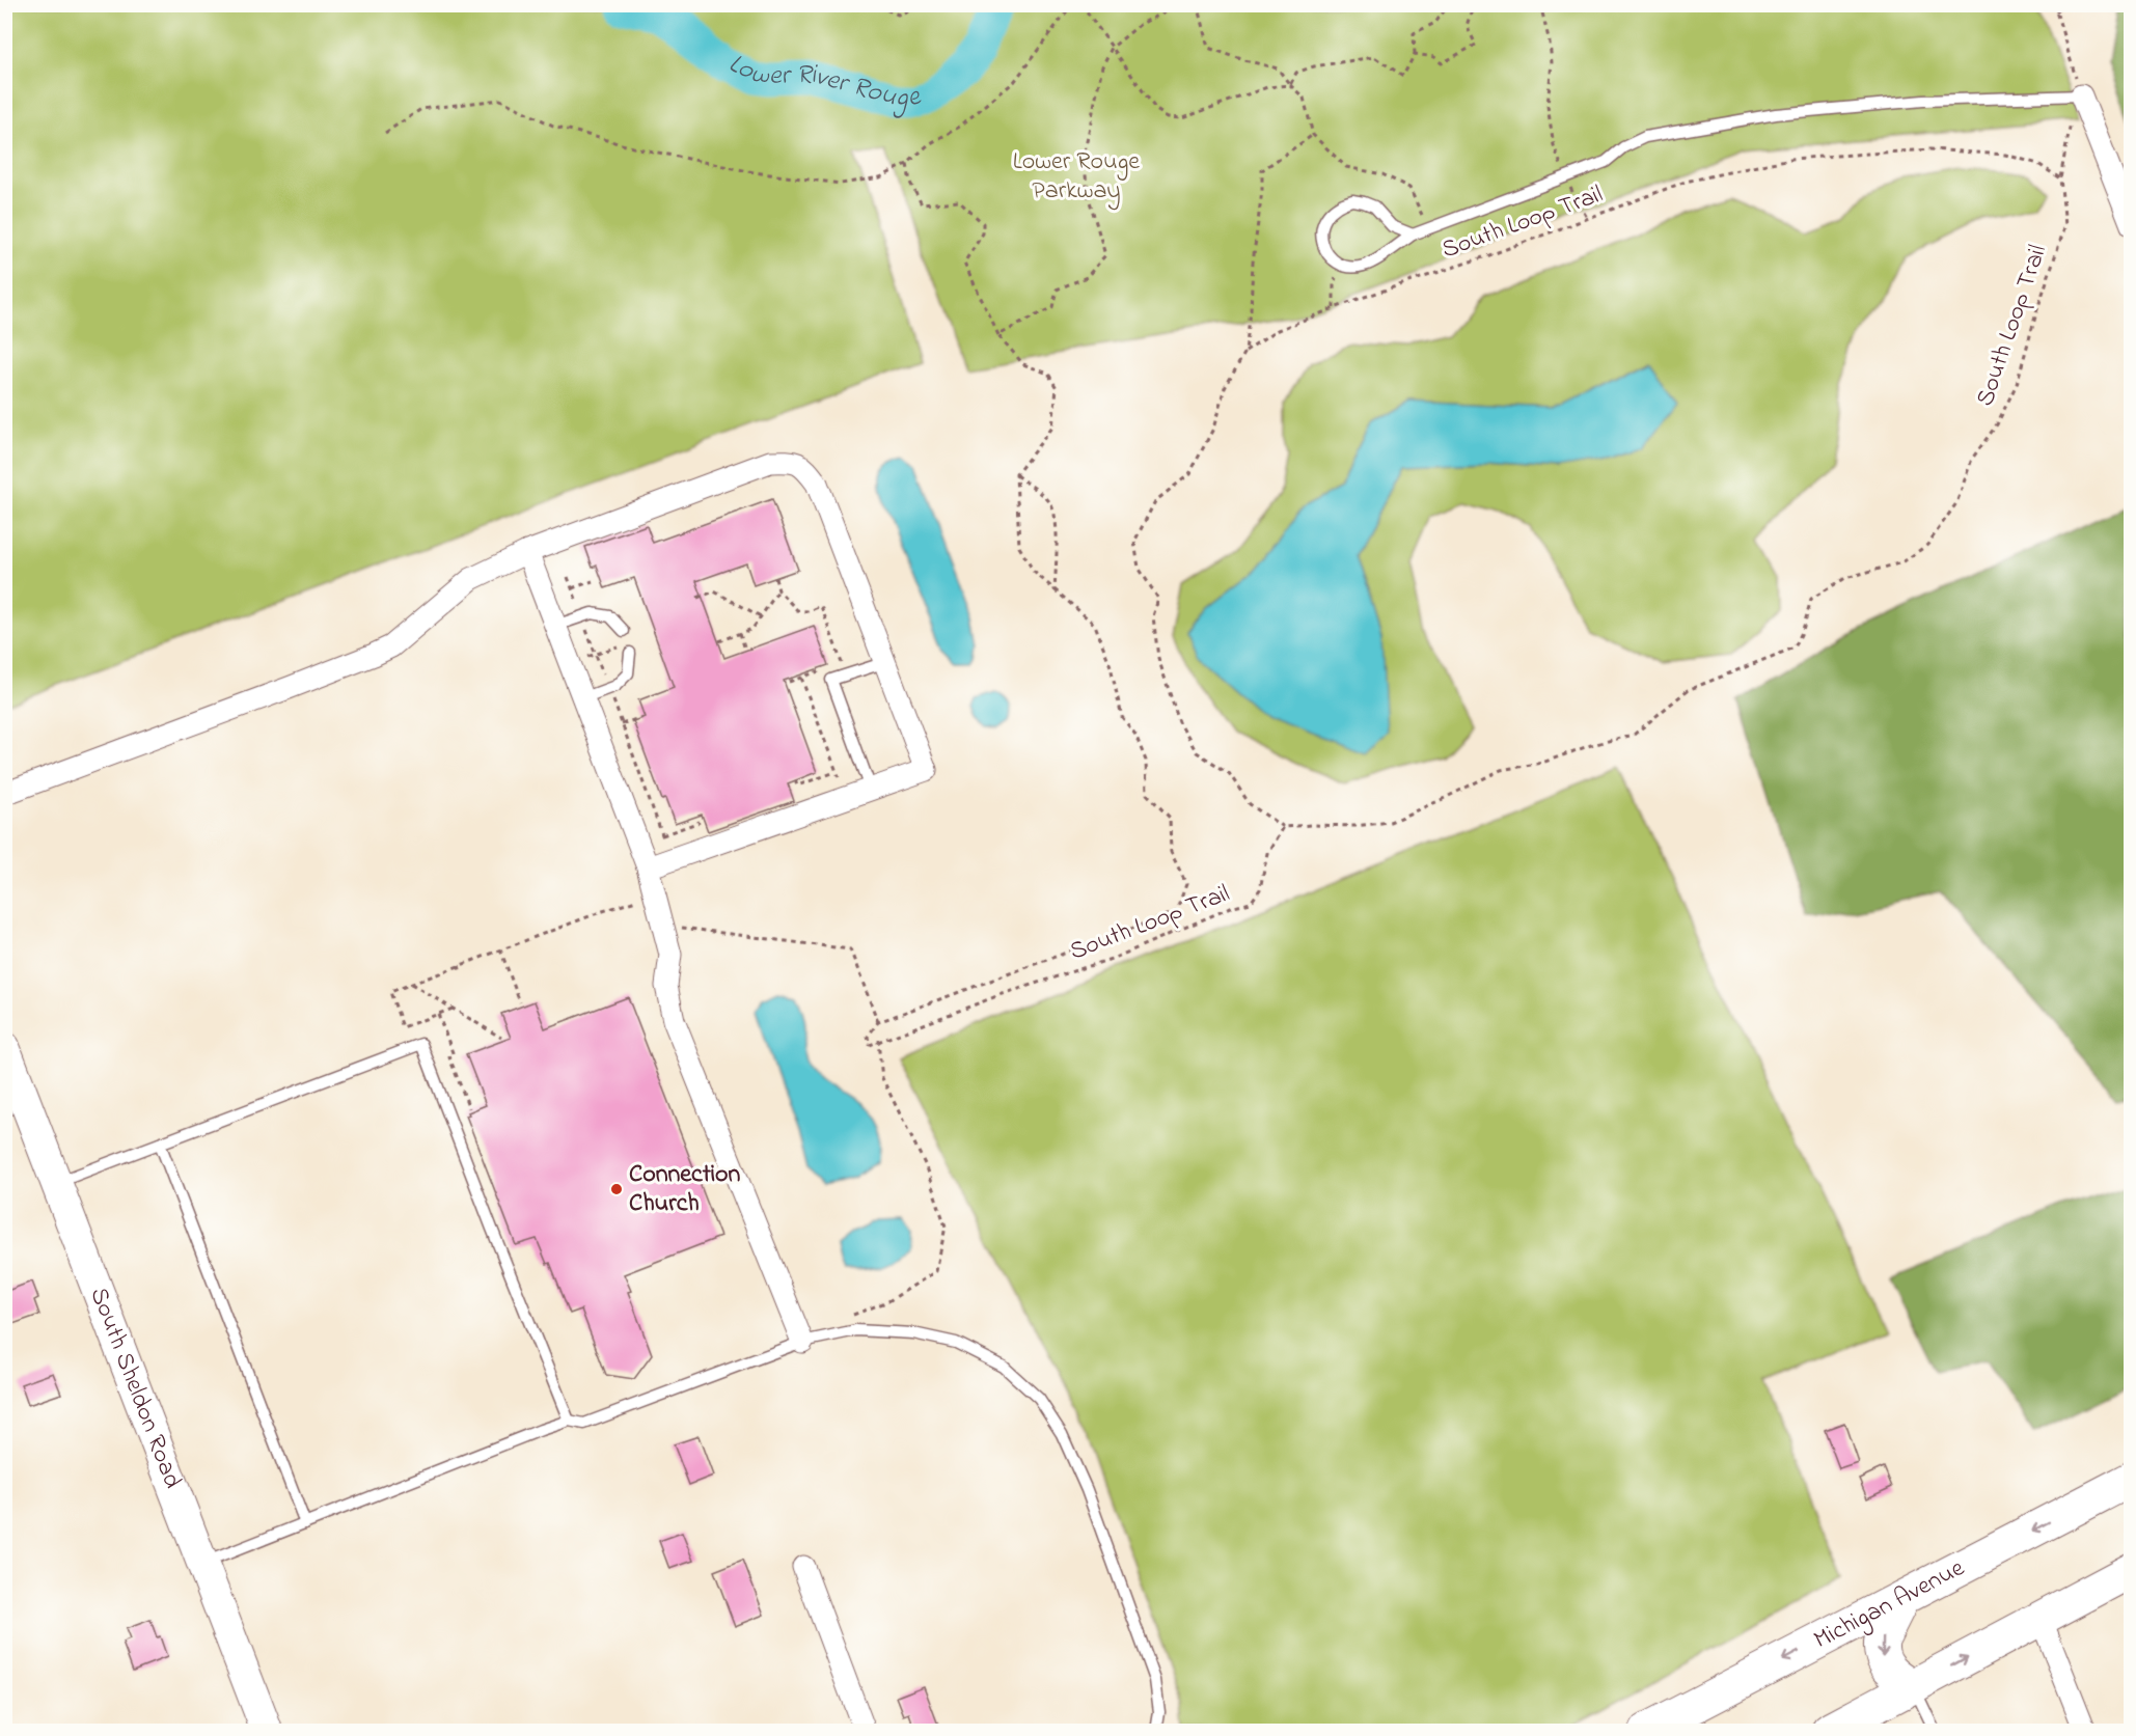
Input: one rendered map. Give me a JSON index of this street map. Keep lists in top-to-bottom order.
{
  "streets": {
    "main road": ["Michigan Avenue"],
    "street": ["South Sheldon Road"],
    "path": ["South Loop Trail"]
  },
  "water": ["Lower River Rouge"],
  "parks": ["Lower Rouge Parkway"],
  "places": ["Connection Church"]
}
